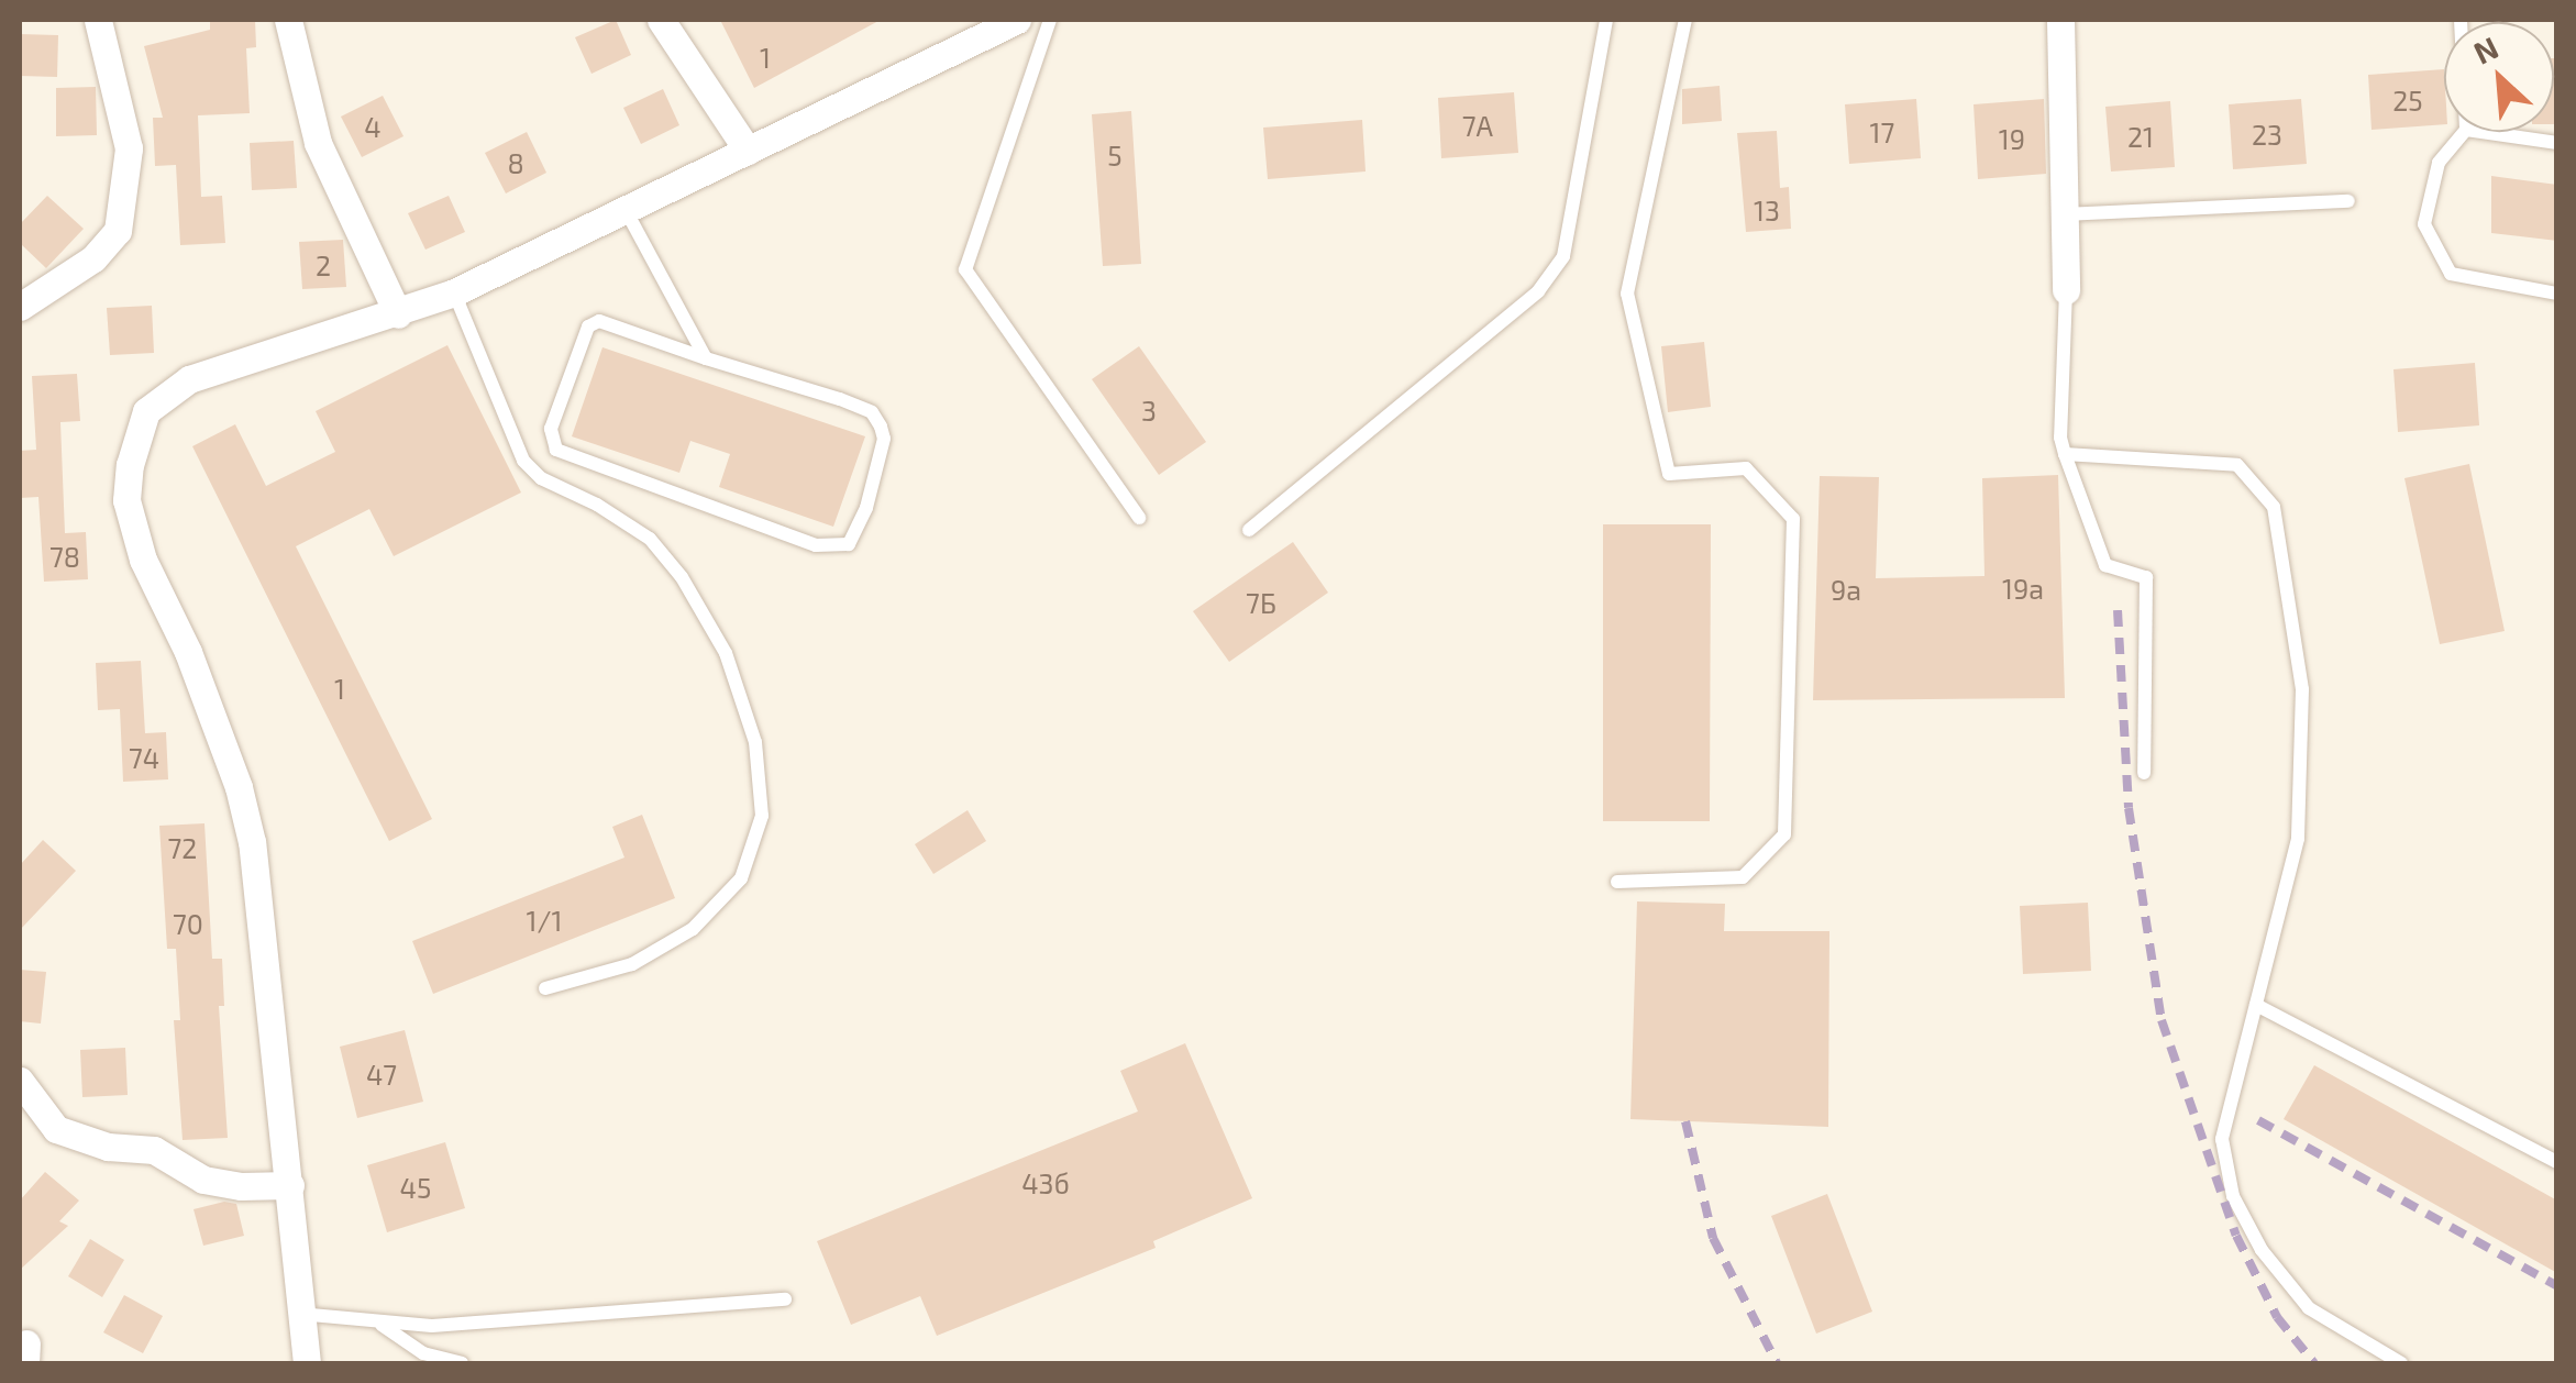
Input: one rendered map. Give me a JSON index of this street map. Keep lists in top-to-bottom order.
{
  "house_numbers": [
    "1",
    "25",
    "7А",
    "4",
    "17",
    "23",
    "21",
    "19",
    "5",
    "8",
    "13",
    "2",
    "3",
    "78",
    "19а",
    "9а",
    "7Б",
    "1",
    "74",
    "72",
    "1/1",
    "70",
    "47",
    "43б",
    "45"
  ],
  "north": "top left"
}
